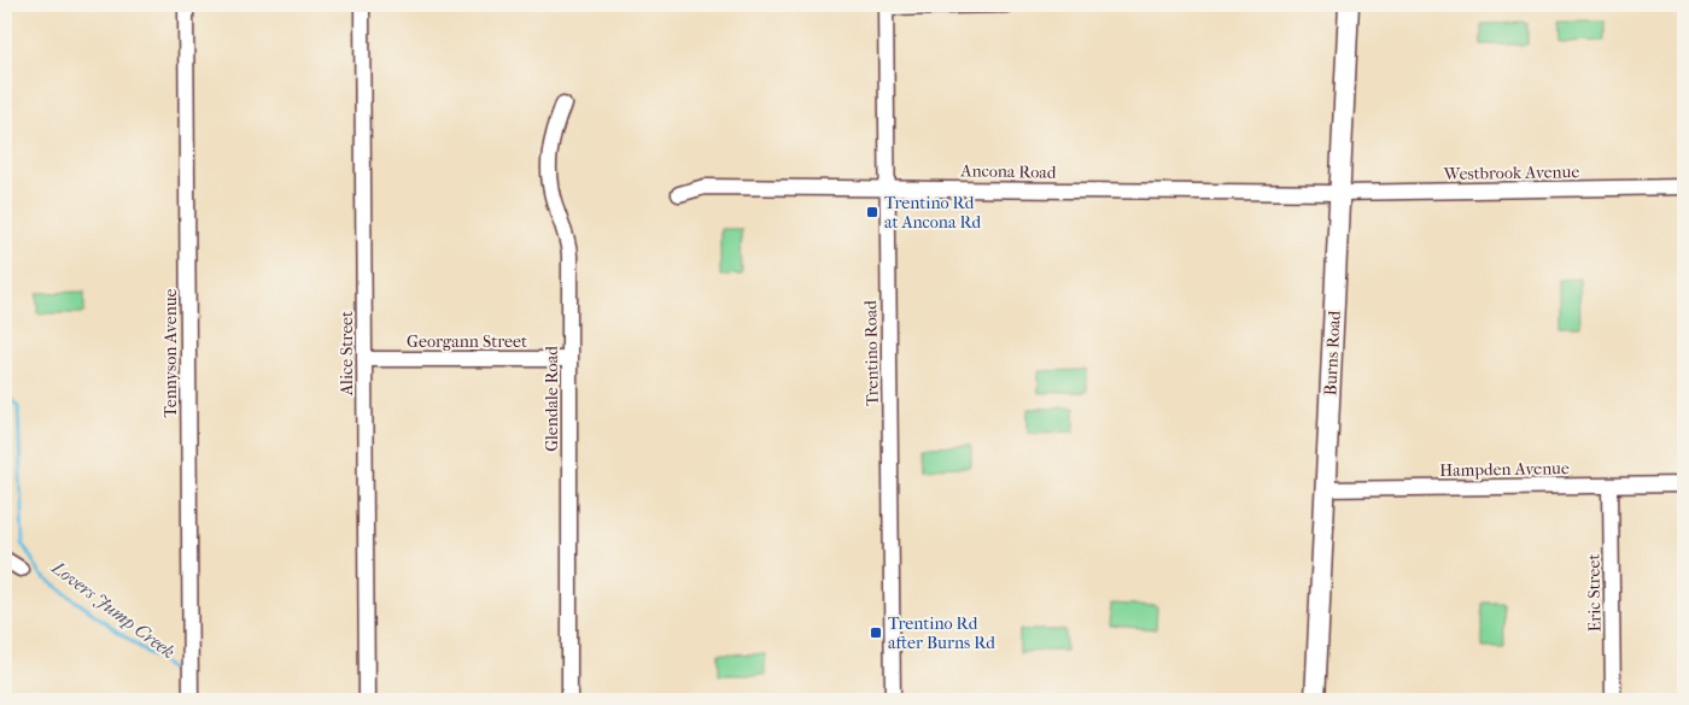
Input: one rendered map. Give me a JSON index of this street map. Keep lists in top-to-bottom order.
{
  "streets": {
    "main road": ["Burns Road"],
    "street": [
      "Ancona Road",
      "Westbrook Avenue",
      "Georgann Street",
      "Tennyson Avenue",
      "Alice Street",
      "Trentino Road",
      "Glendale Road",
      "Hampden Avenue",
      "Eric Street"
    ]
  },
  "crossings": [
    ["Ancona Road", "Westbrook Avenue"],
    ["Ancona Road", "Trentino Road"],
    ["Ancona Road", "Burns Road"],
    ["Westbrook Avenue", "Burns Road"],
    ["Georgann Street", "Alice Street"],
    ["Georgann Street", "Glendale Road"],
    ["Burns Road", "Hampden Avenue"],
    ["Hampden Avenue", "Eric Street"]
  ],
  "water": ["Lovers Jump Creek"],
  "places": {
    "transit": ["Trentino Rd at Ancona Rd", "Trentino Rd after Burns Rd"]
  }
}
